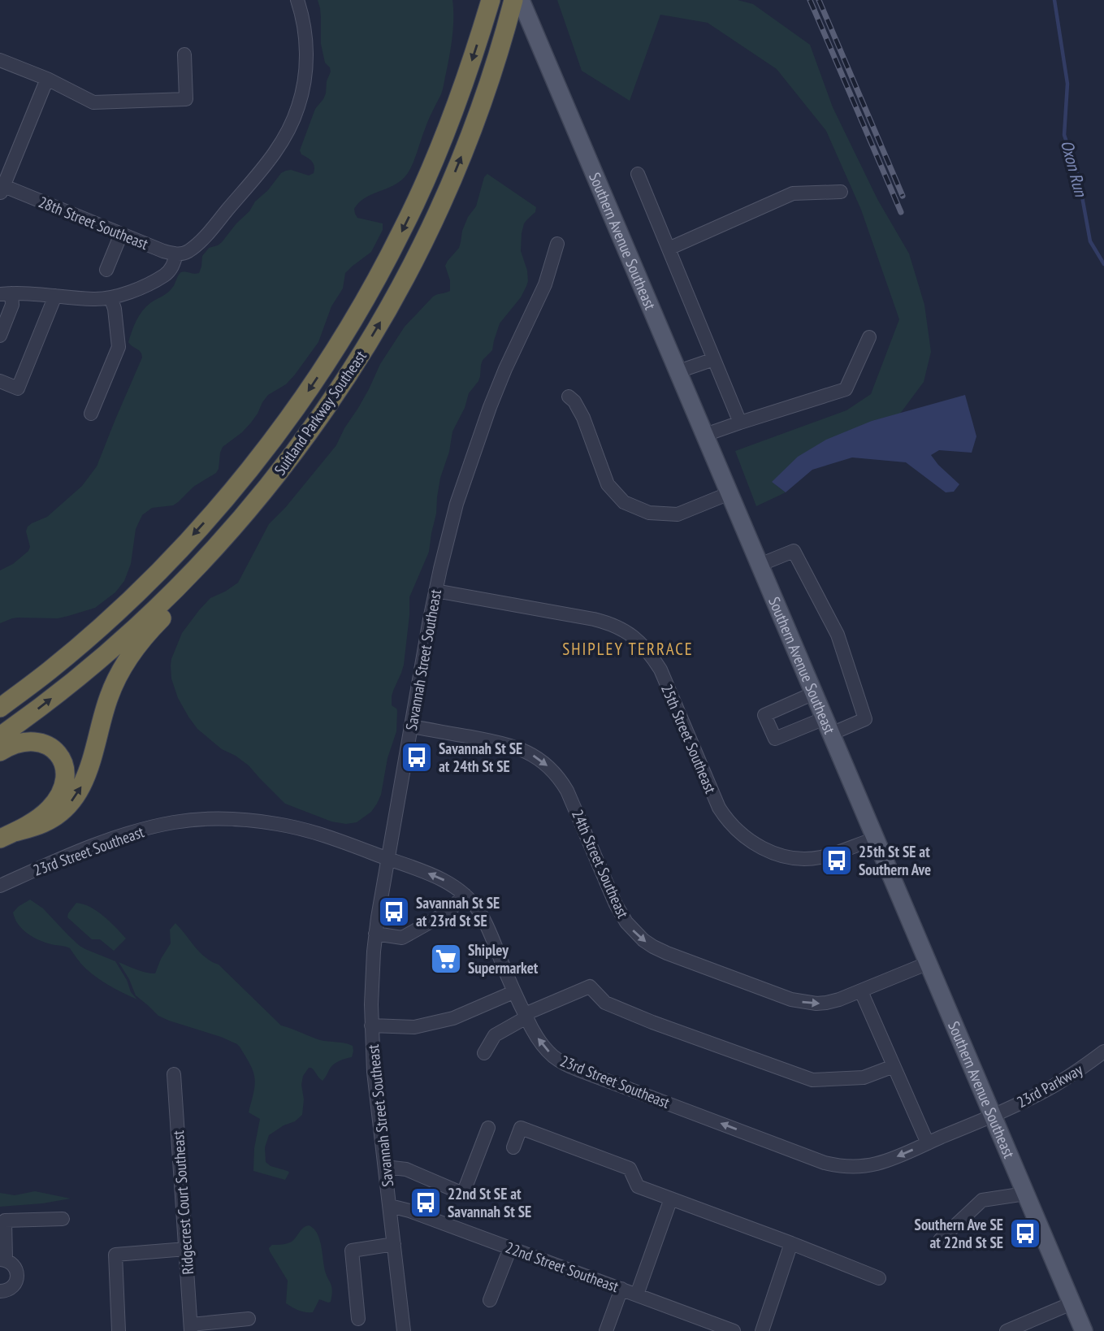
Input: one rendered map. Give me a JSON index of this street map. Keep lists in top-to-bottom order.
{
  "streets": {
    "highway": ["Suitland Parkway Southeast"],
    "main road": ["Southern Avenue Southeast"],
    "street": [
      "28th Street Southeast",
      "Savannah Street Southeast",
      "25th Street Southeast",
      "23rd Street Southeast",
      "24th Street Southeast",
      "23rd Parkway",
      "Ridgecrest Court Southeast",
      "22nd Street Southeast"
    ]
  },
  "crossings": [
    ["Southern Avenue Southeast", "25th Street Southeast"],
    ["Southern Avenue Southeast", "23rd Street Southeast"],
    ["Southern Avenue Southeast", "24th Street Southeast"],
    ["Southern Avenue Southeast", "23rd Parkway"],
    ["Savannah Street Southeast", "25th Street Southeast"],
    ["Savannah Street Southeast", "23rd Street Southeast"],
    ["Savannah Street Southeast", "24th Street Southeast"],
    ["Savannah Street Southeast", "22nd Street Southeast"],
    ["23rd Street Southeast", "23rd Parkway"]
  ],
  "one_way": ["24th Street Southeast"],
  "districts": ["SHIPLEY TERRACE"],
  "water": ["Oxon Run"],
  "places": {
    "bus stop": [
      "Savannah St SE at 24th St SE",
      "25th St SE at Southern Ave",
      "Savannah St SE at 23rd St SE",
      "22nd St SE at Savannah St SE",
      "Southern Ave SE at 22nd St SE"
    ],
    "supermarket": ["Shipley Supermarket"]
  }
}
